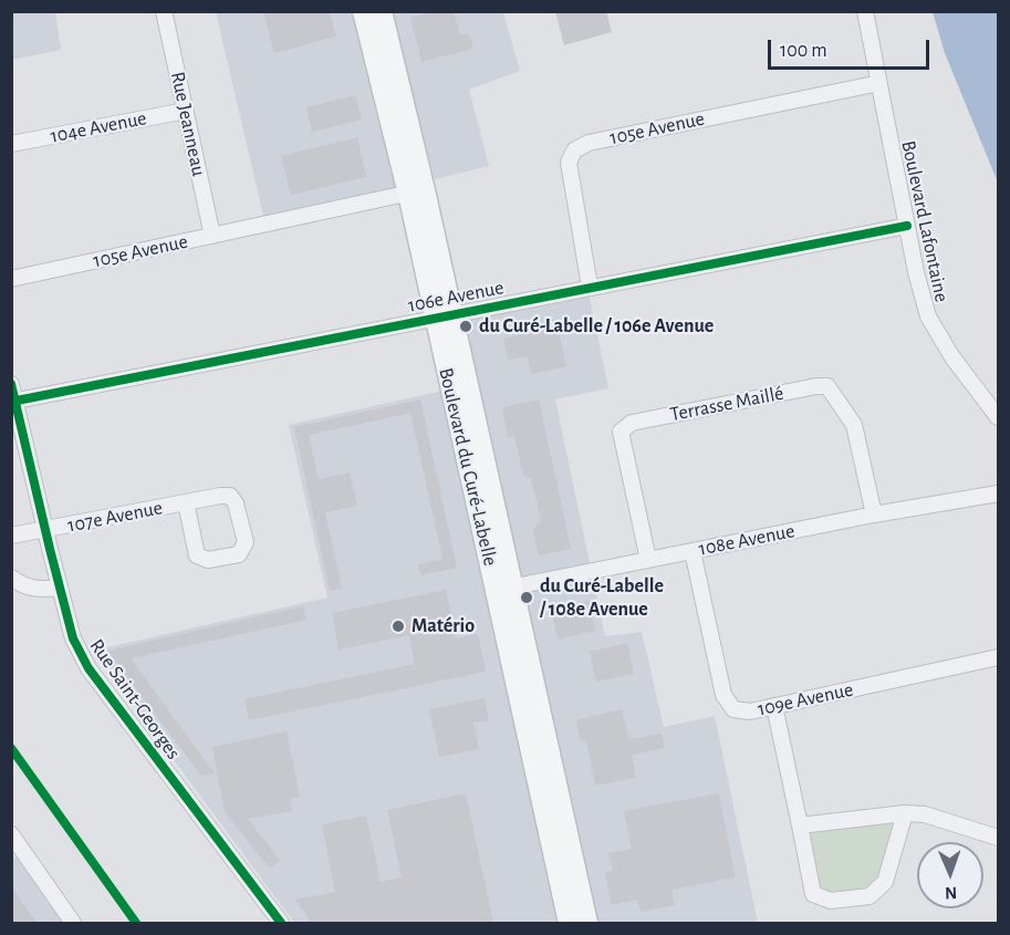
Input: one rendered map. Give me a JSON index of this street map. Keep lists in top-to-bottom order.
{
  "streets": {
    "main road": ["Boulevard du Curé-Labelle"],
    "street": [
      "Rue Jeanneau",
      "104e Avenue",
      "105e Avenue",
      "Boulevard Lafontaine",
      "106e Avenue",
      "Terrasse Maillé",
      "107e Avenue",
      "108e Avenue",
      "Rue Saint-Georges",
      "109e Avenue"
    ]
  },
  "crossings": [
    ["Rue Jeanneau", "104e Avenue"],
    ["Rue Jeanneau", "105e Avenue"],
    ["105e Avenue", "Boulevard Lafontaine"],
    ["105e Avenue", "106e Avenue"],
    ["105e Avenue", "Boulevard du Curé-Labelle"],
    ["Boulevard Lafontaine", "106e Avenue"],
    ["106e Avenue", "Boulevard du Curé-Labelle"],
    ["106e Avenue", "Rue Saint-Georges"],
    ["Terrasse Maillé", "108e Avenue"],
    ["Boulevard du Curé-Labelle", "108e Avenue"],
    ["107e Avenue", "Rue Saint-Georges"],
    ["108e Avenue", "109e Avenue"]
  ],
  "places": ["du Curé-Labelle / 106e Avenue", "du Curé-Labelle / 108e Avenue", "Matério"],
  "scale_bar": "100 m",
  "north": "bottom"
}
